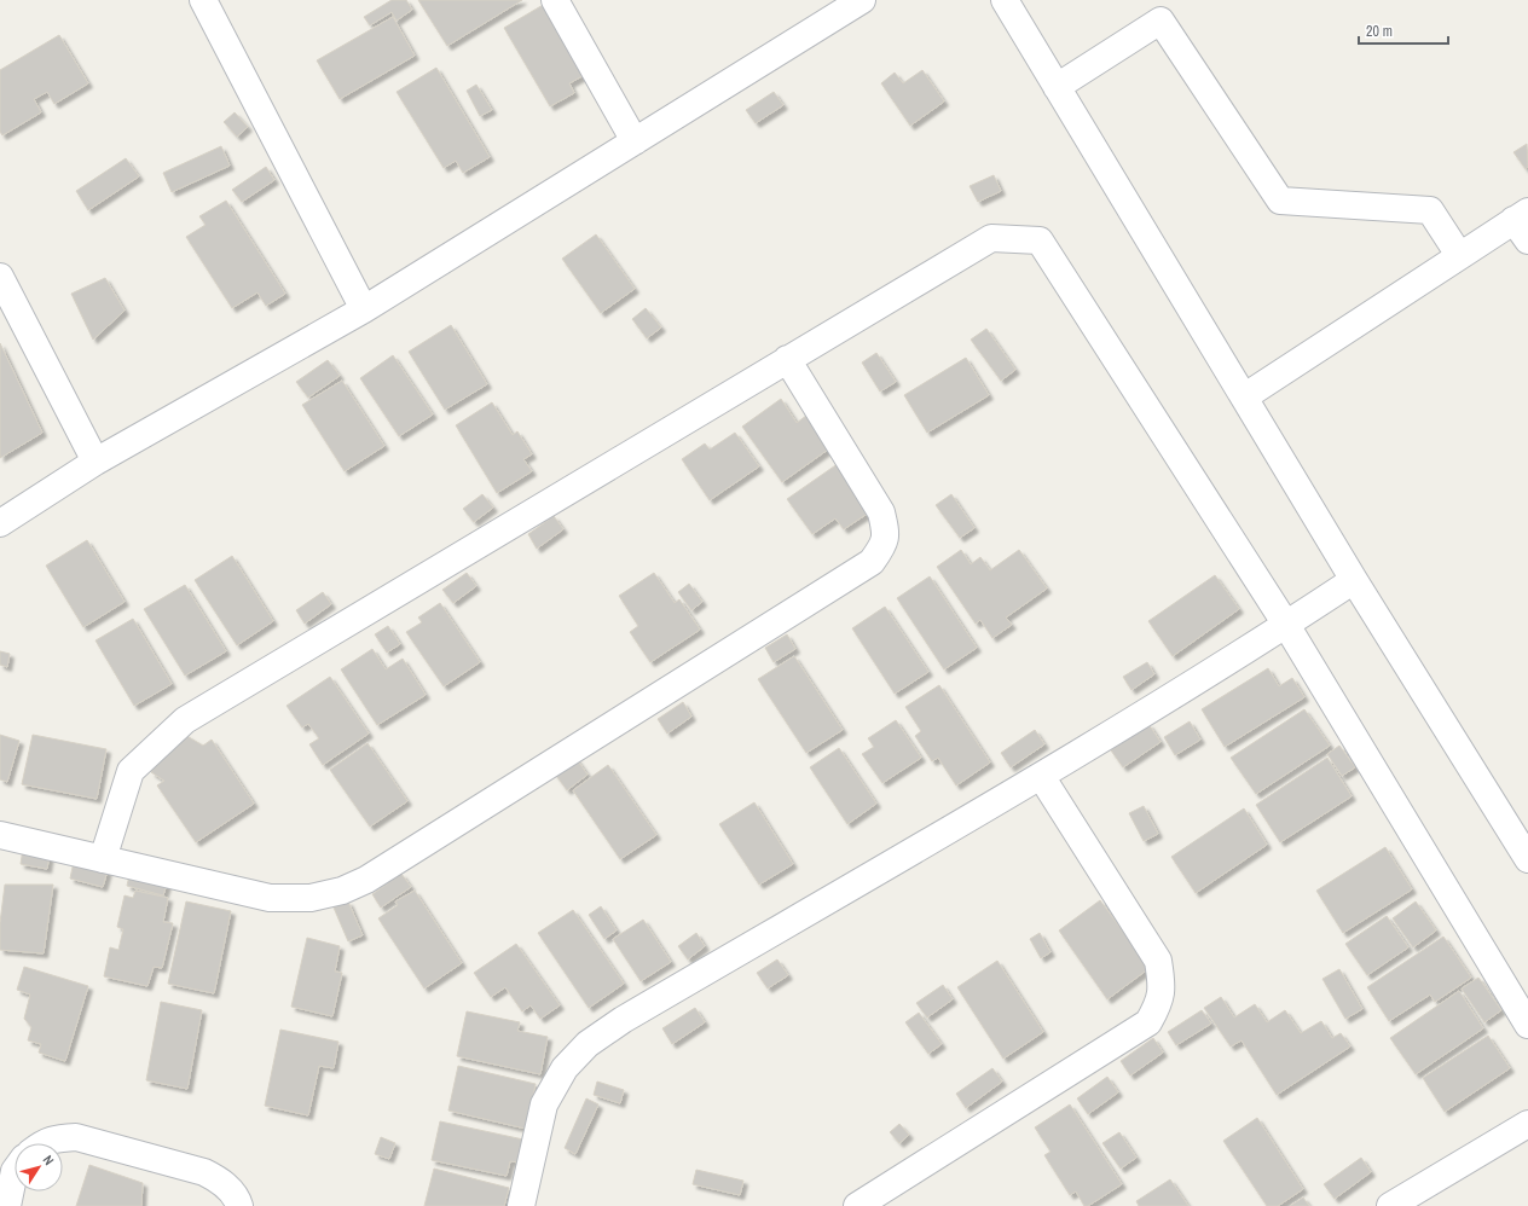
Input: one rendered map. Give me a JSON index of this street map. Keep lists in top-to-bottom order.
{
  "scale_bar": "20 m",
  "north": "top right"
}
